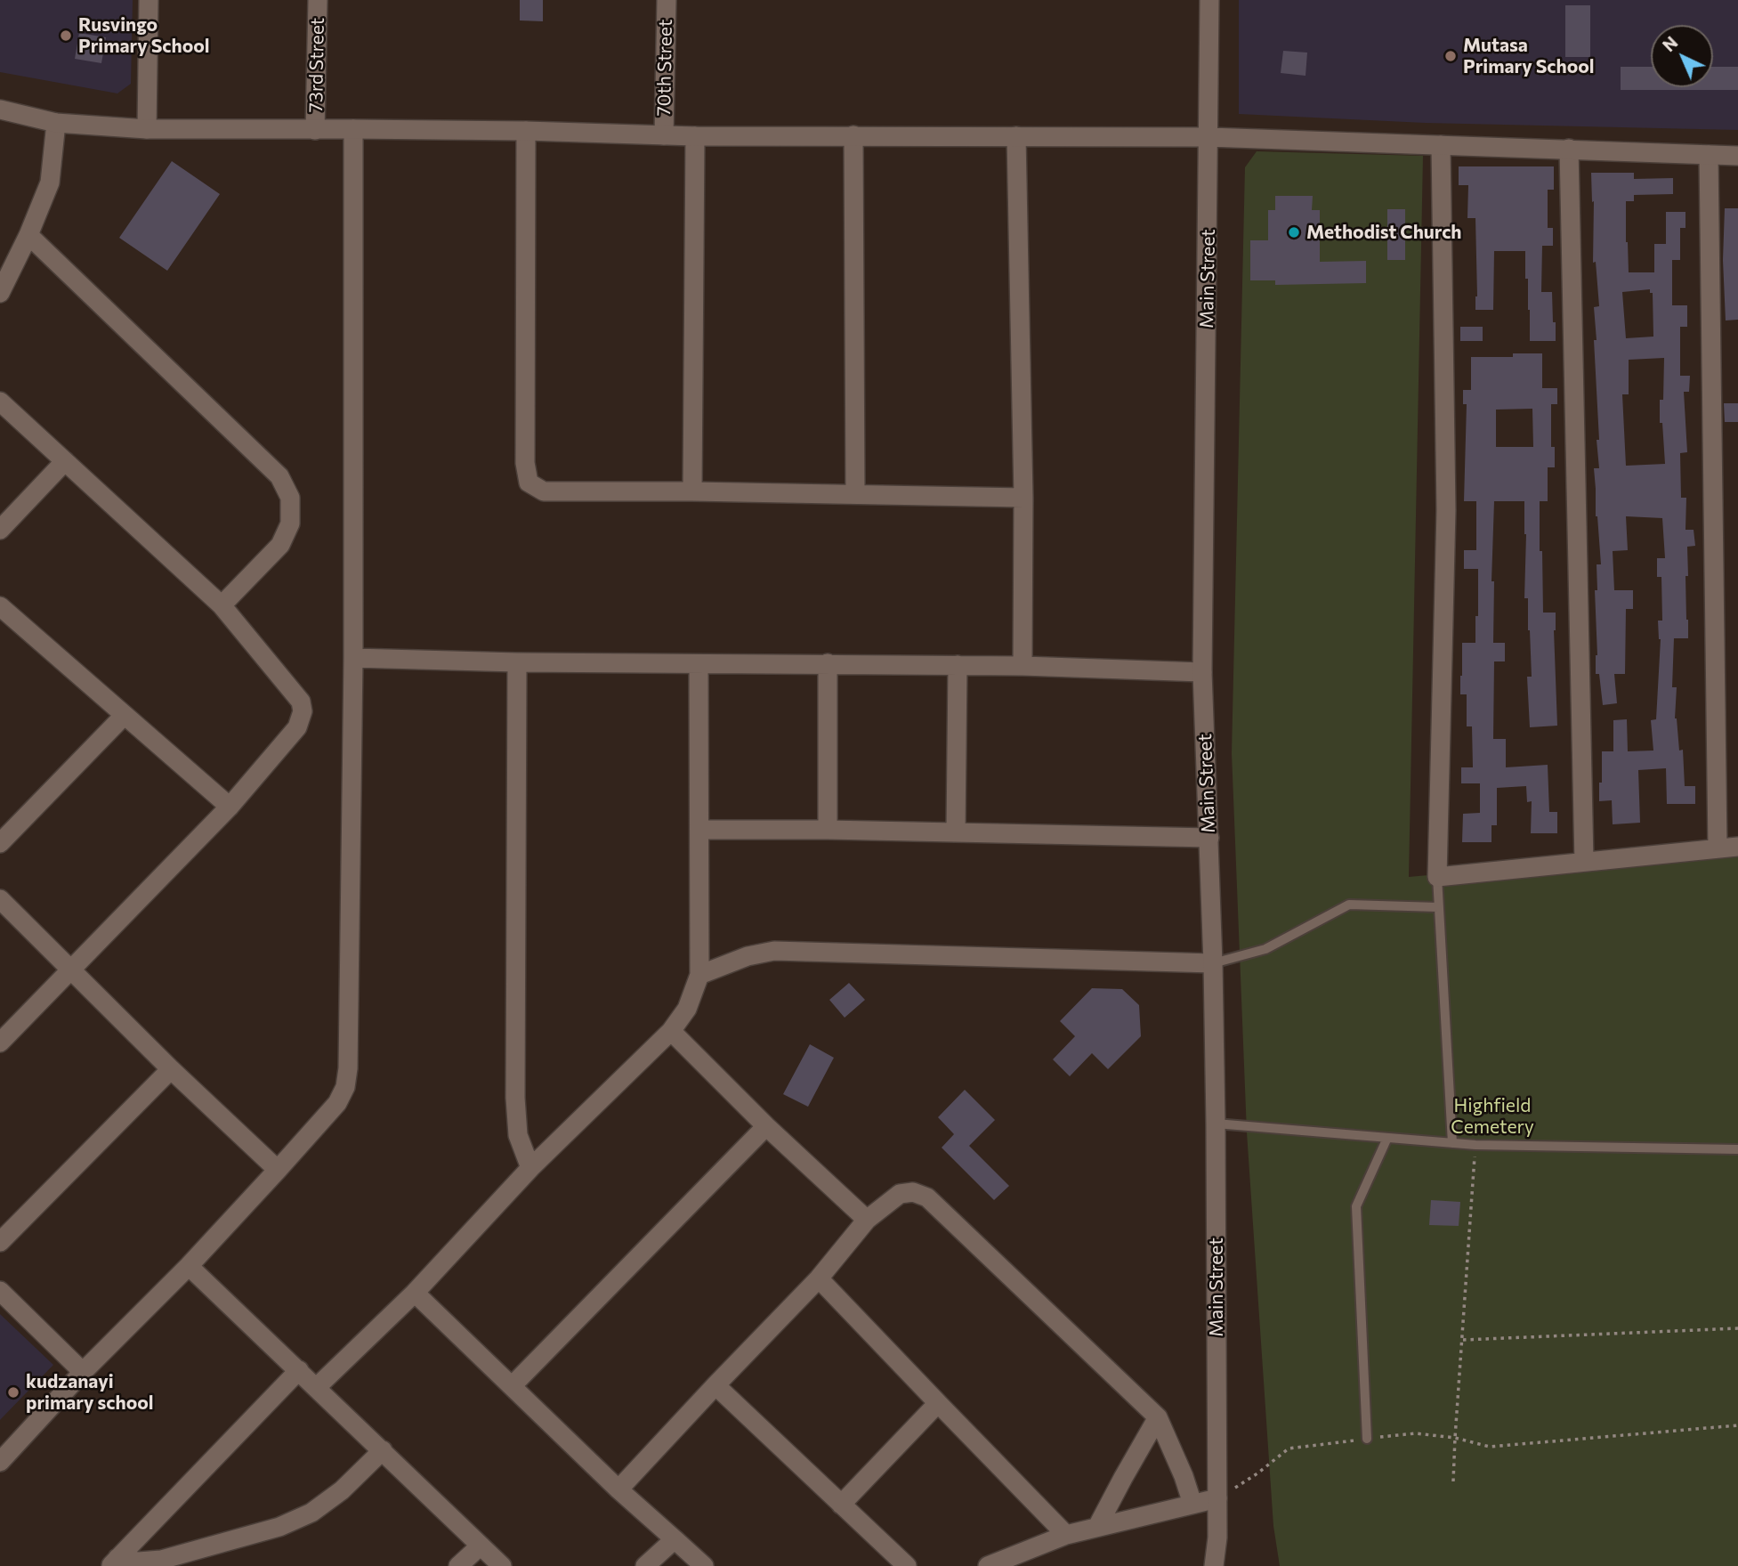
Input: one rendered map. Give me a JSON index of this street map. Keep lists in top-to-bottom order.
{
  "streets": {
    "street": ["73rd Street", "70th Street", "Main Street"]
  },
  "parks": ["Highfield Cemetery"],
  "places": [
    "Rusvingo Primary School",
    "Mutasa Primary School",
    "Methodist Church",
    "kudzanayi primary school"
  ],
  "north": "top left"
}
